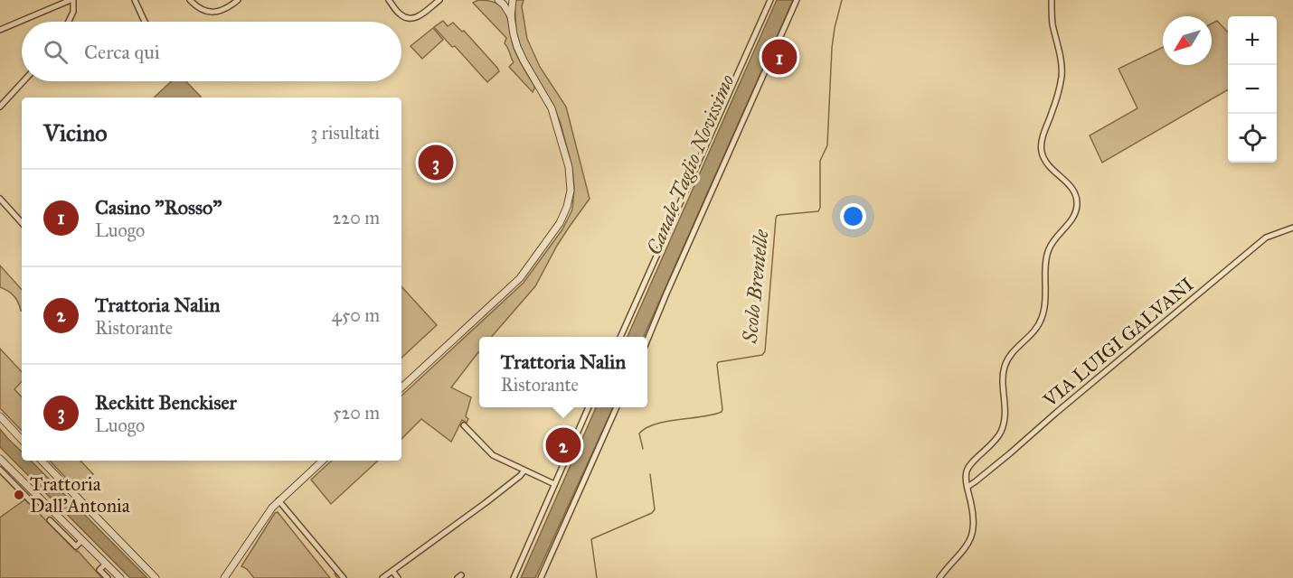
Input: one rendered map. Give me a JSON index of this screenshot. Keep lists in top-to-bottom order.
{
  "streets": {
    "street": ["VIA LUIGI GALVANI"]
  },
  "water": ["Canale Taglio Novissimo", "Scolo Brentelle"],
  "places": ["Trattoria Dall'Antonia"],
  "north": "bottom left",
  "page": {
    "map_buttons": ["+", "−"],
    "search": "Cerca qui",
    "pins": ["1", "3", "2"],
    "heading": ["Vicino", "3 risultati"],
    "list": [
      {
        "mark": "1",
        "name": "Casino \"Rosso\"",
        "note": "Luogo",
        "value": "220 m"
      },
      {
        "mark": "2",
        "name": "Trattoria Nalin",
        "note": "Ristorante",
        "value": "450 m"
      },
      {
        "mark": "3",
        "name": "Reckitt Benckiser",
        "note": "Luogo",
        "value": "520 m"
      }
    ],
    "popup": ["Trattoria Nalin", "Ristorante"]
  }
}
